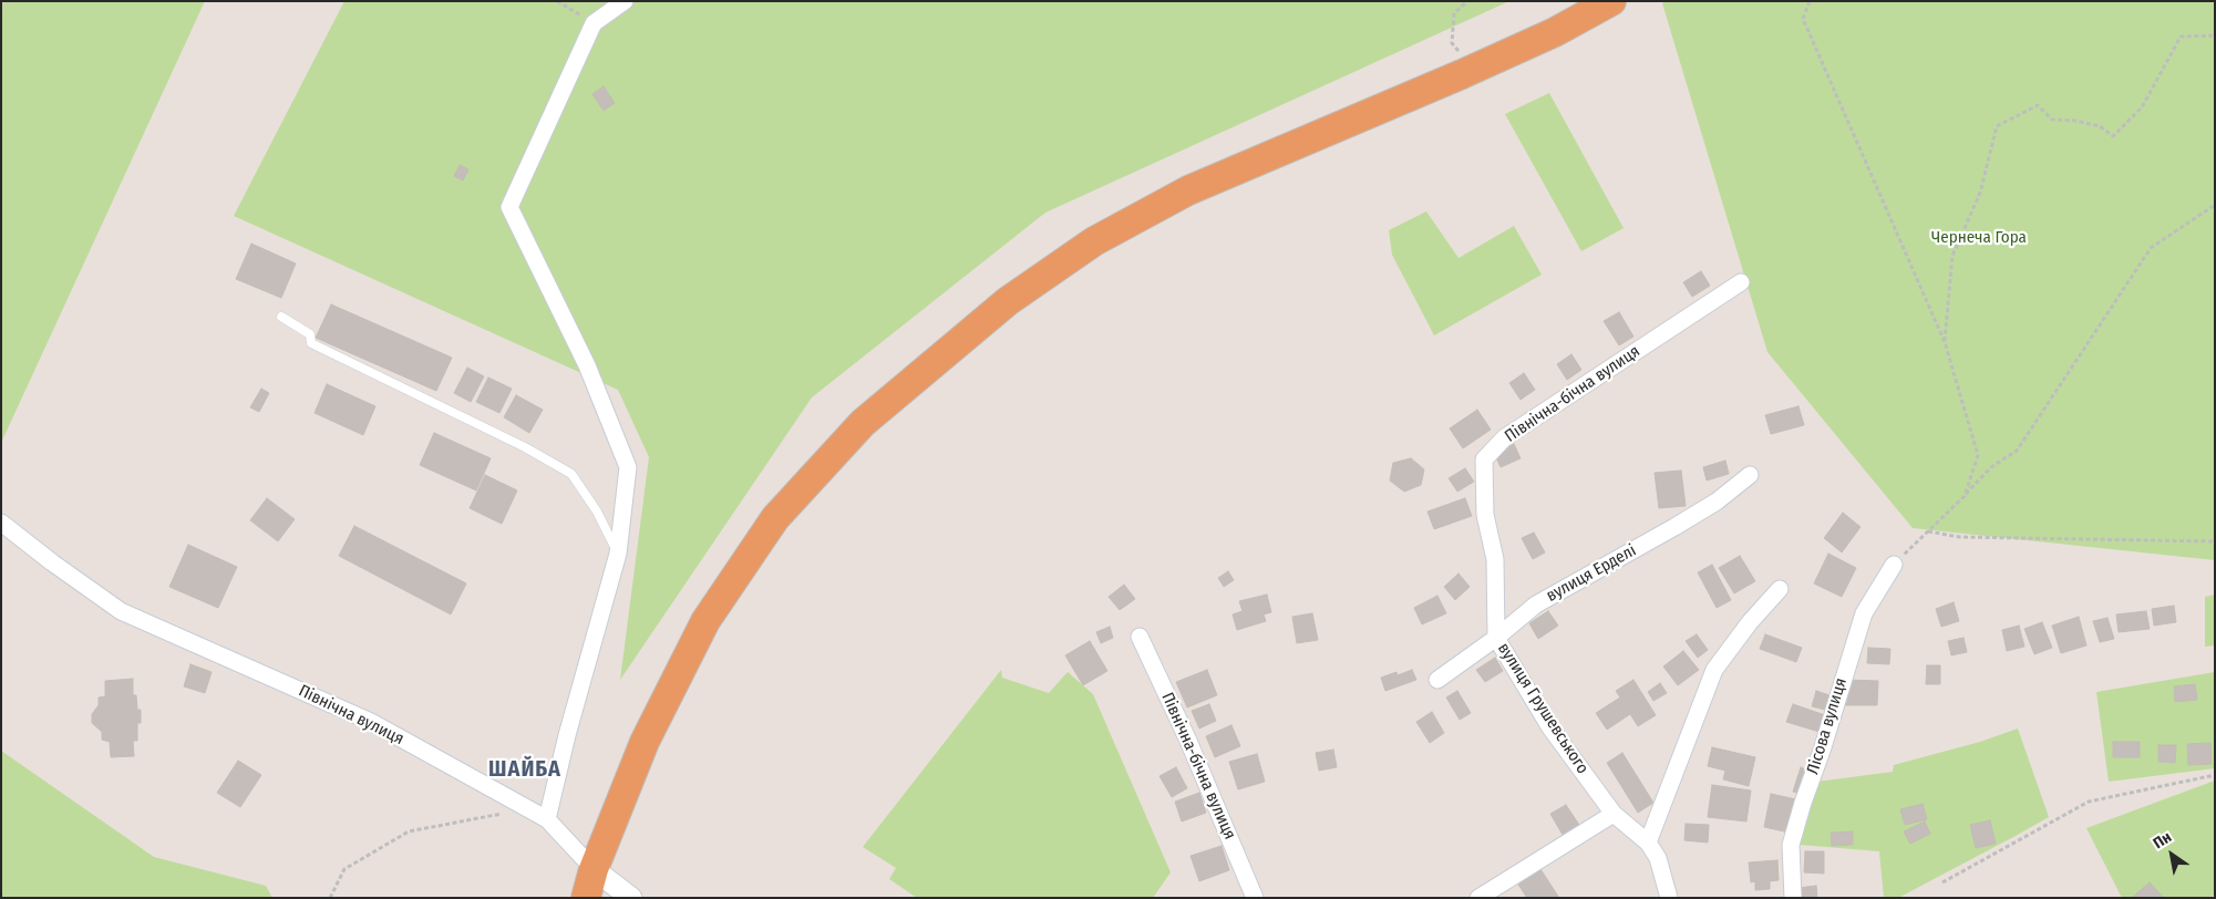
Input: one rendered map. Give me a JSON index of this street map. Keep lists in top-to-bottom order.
{
  "streets": {
    "street": [
      "Північна-бічна вулиця",
      "вулиця Ерделі",
      "вулиця Грушевського",
      "Північна вулиця",
      "Лісова вулиця"
    ]
  },
  "crossings": [
    ["Північна-бічна вулиця", "вулиця Грушевського"],
    ["вулиця Ерделі", "вулиця Грушевського"]
  ],
  "districts": ["ШАЙБА"],
  "parks": ["Чернеча Гора"],
  "north": "top left"
}
